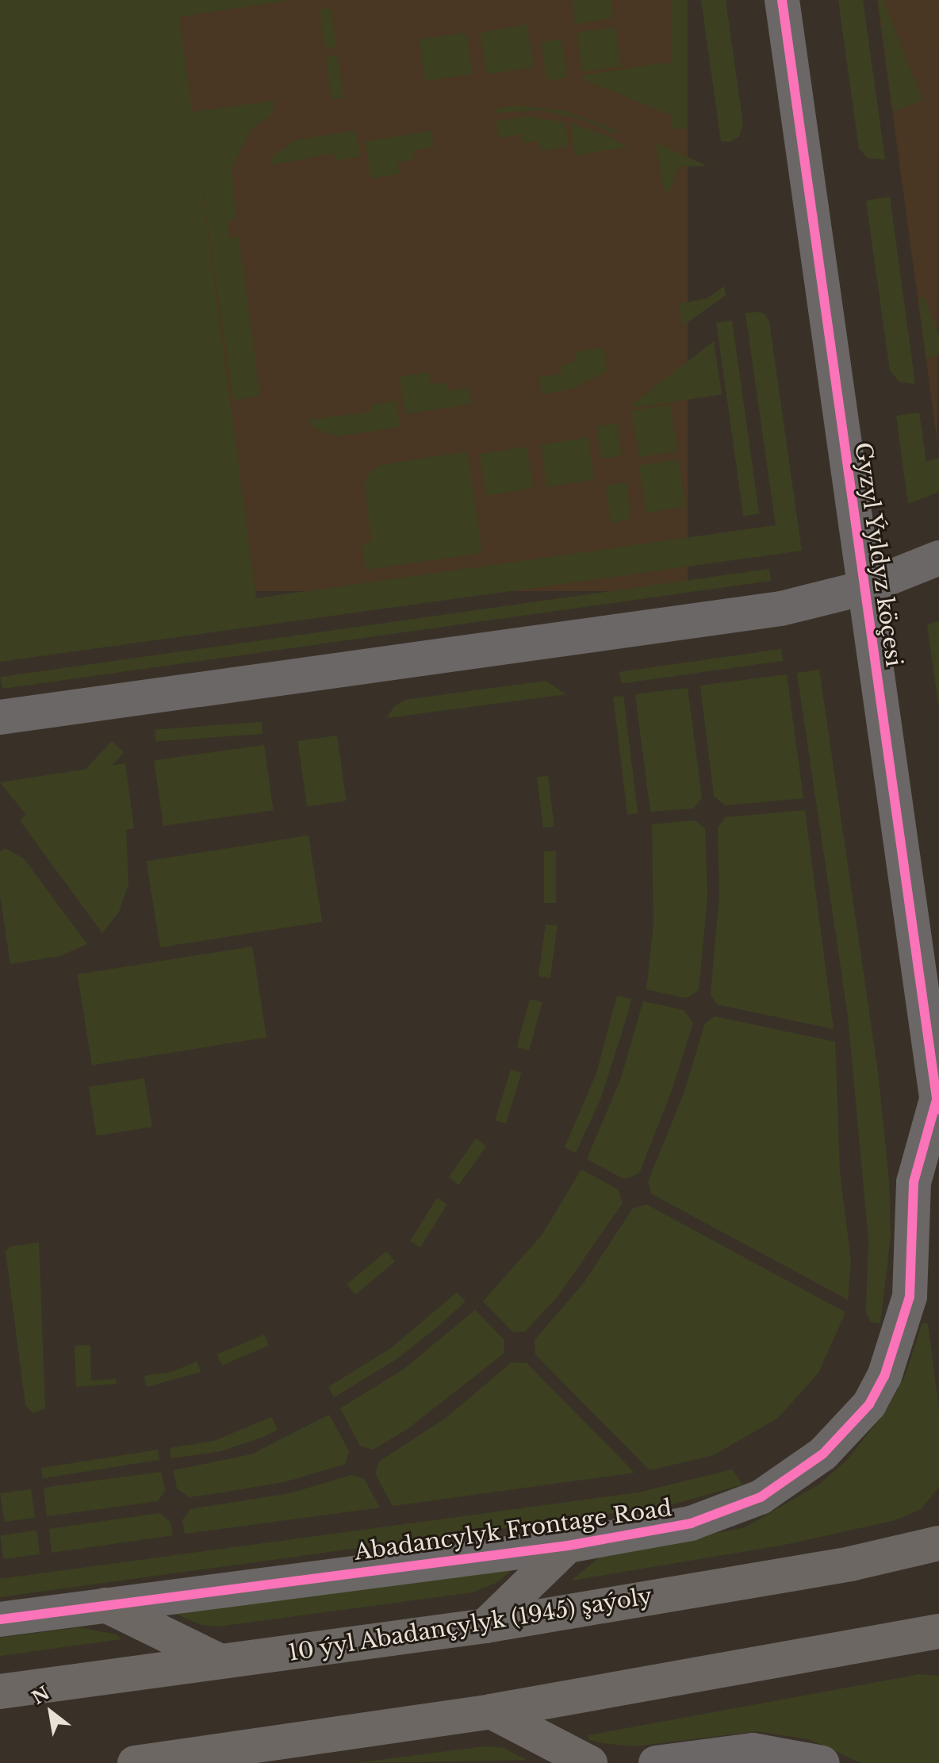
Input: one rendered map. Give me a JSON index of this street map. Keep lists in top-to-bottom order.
{
  "streets": {
    "main road": ["10 ýyl Abadançylyk (1945) şaýoly"],
    "street": ["Gyzyl Ýyldyz köçesi", "Abadancylyk Frontage Road"]
  },
  "crossings": [
    ["Gyzyl Ýyldyz köçesi", "Abadancylyk Frontage Road"]
  ],
  "north": "top left"
}
